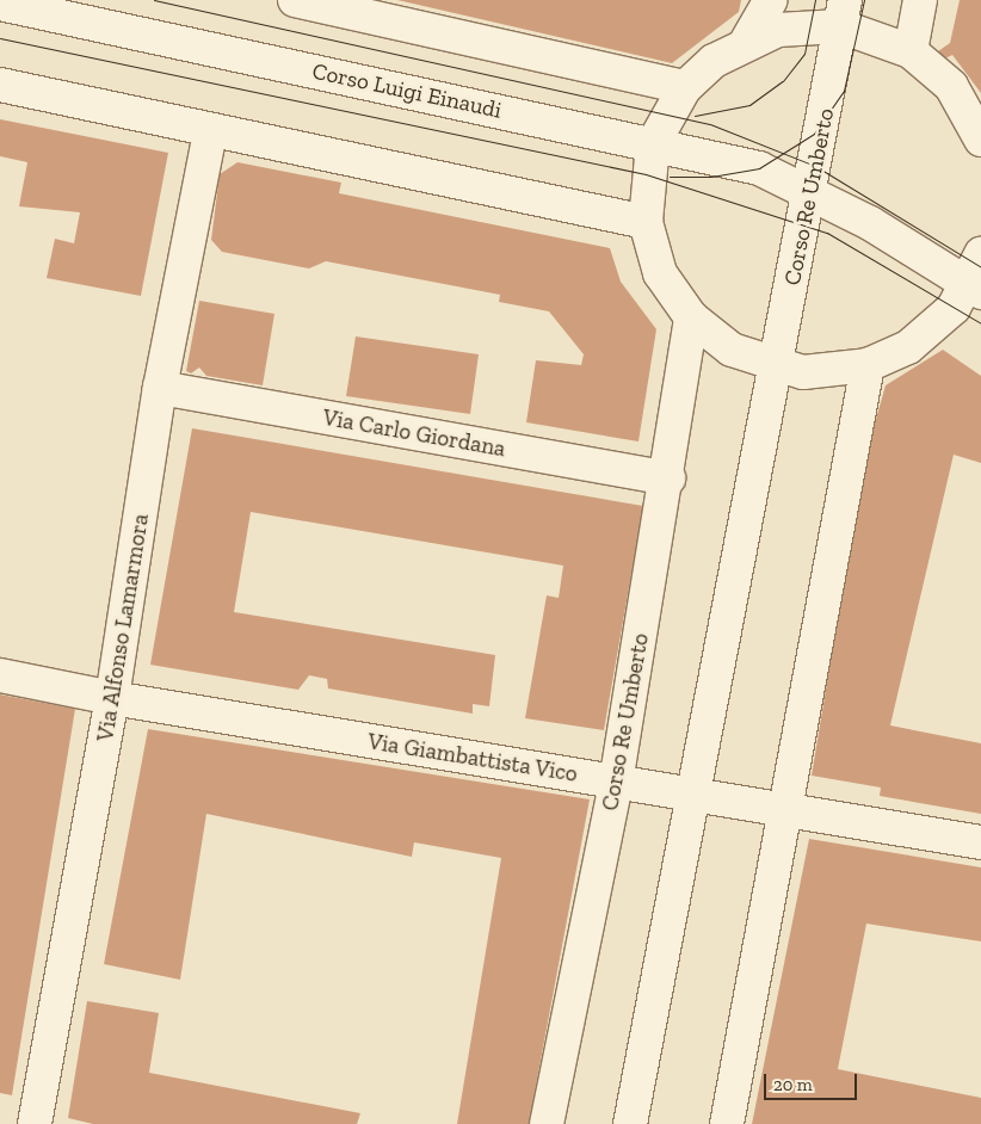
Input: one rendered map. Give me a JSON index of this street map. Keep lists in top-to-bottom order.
{
  "streets": {
    "street": [
      "Corso Luigi Einaudi",
      "Corso Re Umberto",
      "Via Carlo Giordana",
      "Via Alfonso Lamarmora",
      "Via Giambattista Vico"
    ]
  },
  "crossings": [
    ["Corso Luigi Einaudi", "Corso Re Umberto"],
    ["Corso Re Umberto", "Via Carlo Giordana"],
    ["Corso Re Umberto", "Via Giambattista Vico"],
    ["Via Carlo Giordana", "Via Alfonso Lamarmora"],
    ["Via Alfonso Lamarmora", "Via Giambattista Vico"]
  ],
  "scale_bar": "20 m"
}
